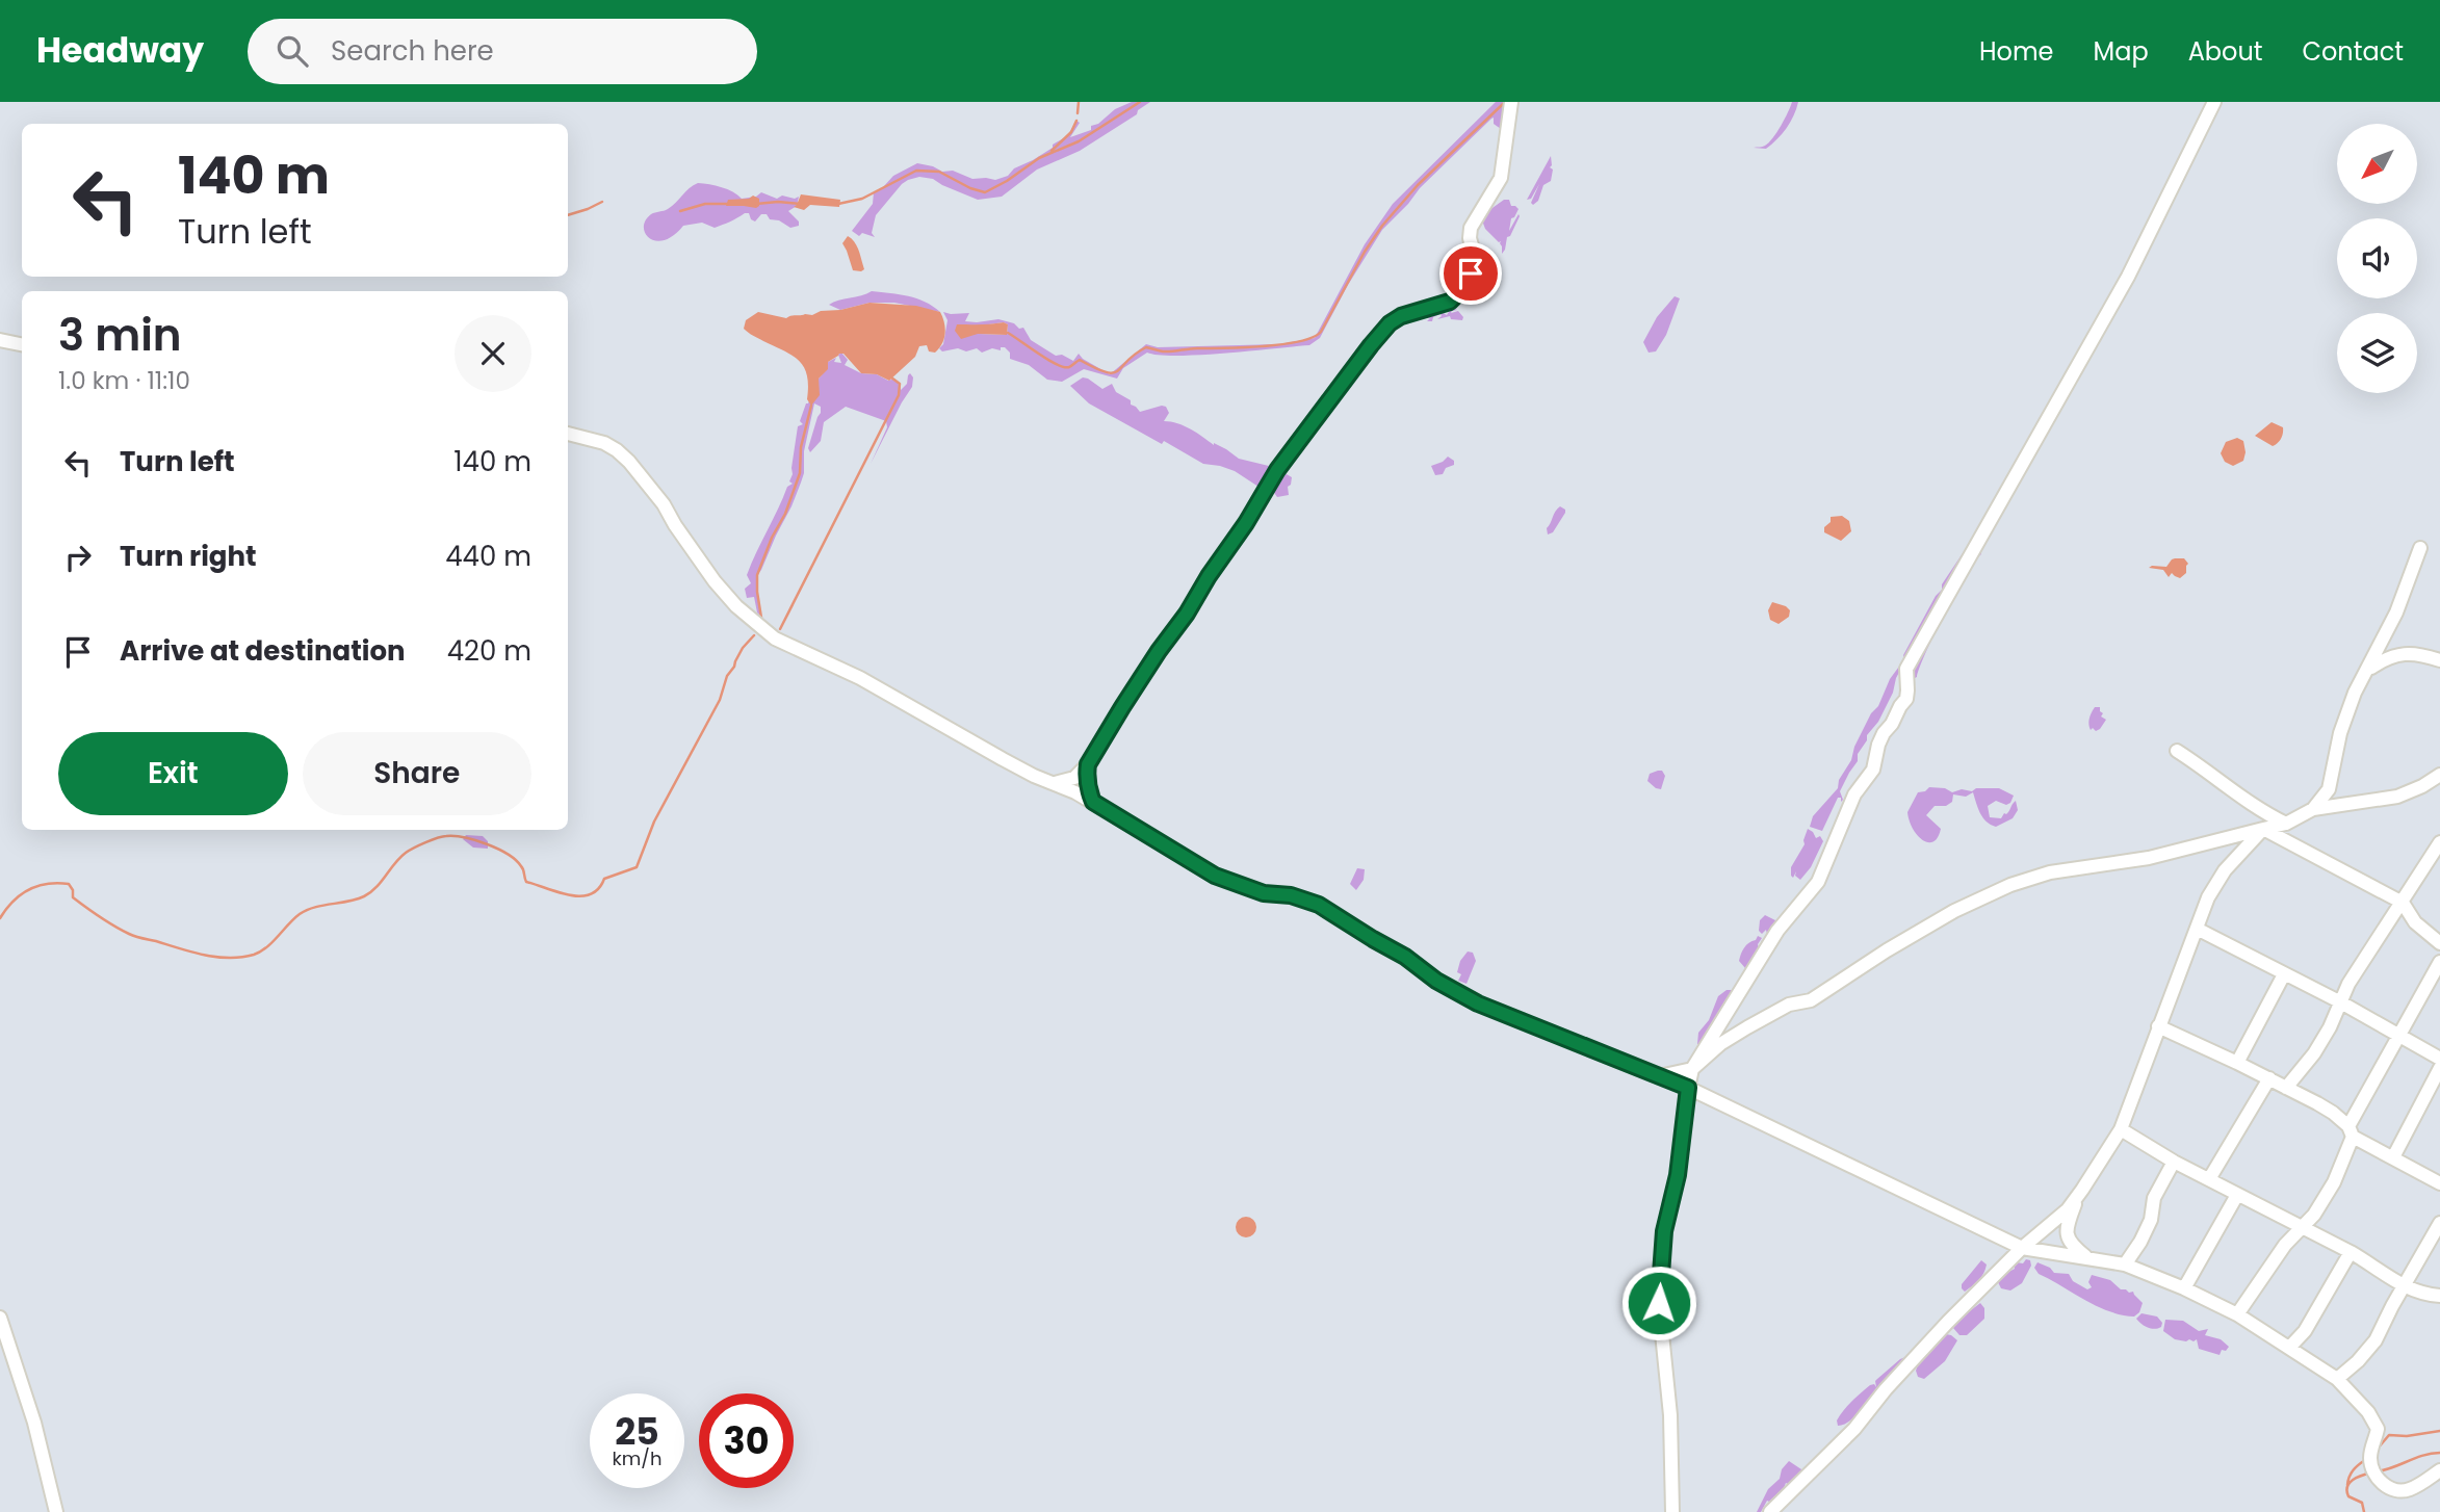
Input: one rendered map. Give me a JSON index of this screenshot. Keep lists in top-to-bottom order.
{
  "north": "bottom left",
  "page": {
    "header": "Headway",
    "search": "Search here",
    "nav": [
      "Home",
      "Map",
      "About",
      "Contact"
    ],
    "turn": ["140 m", "Turn left"],
    "heading": ["3 min", "1.0 km · 11:10"],
    "list": [
      {
        "name": "Turn left",
        "value": "140 m"
      },
      {
        "name": "Turn right",
        "value": "440 m"
      },
      {
        "name": "Arrive at destination",
        "value": "420 m"
      }
    ],
    "buttons": ["Exit", "Share"],
    "speed": "25 km/h",
    "limit": "30"
  }
}
